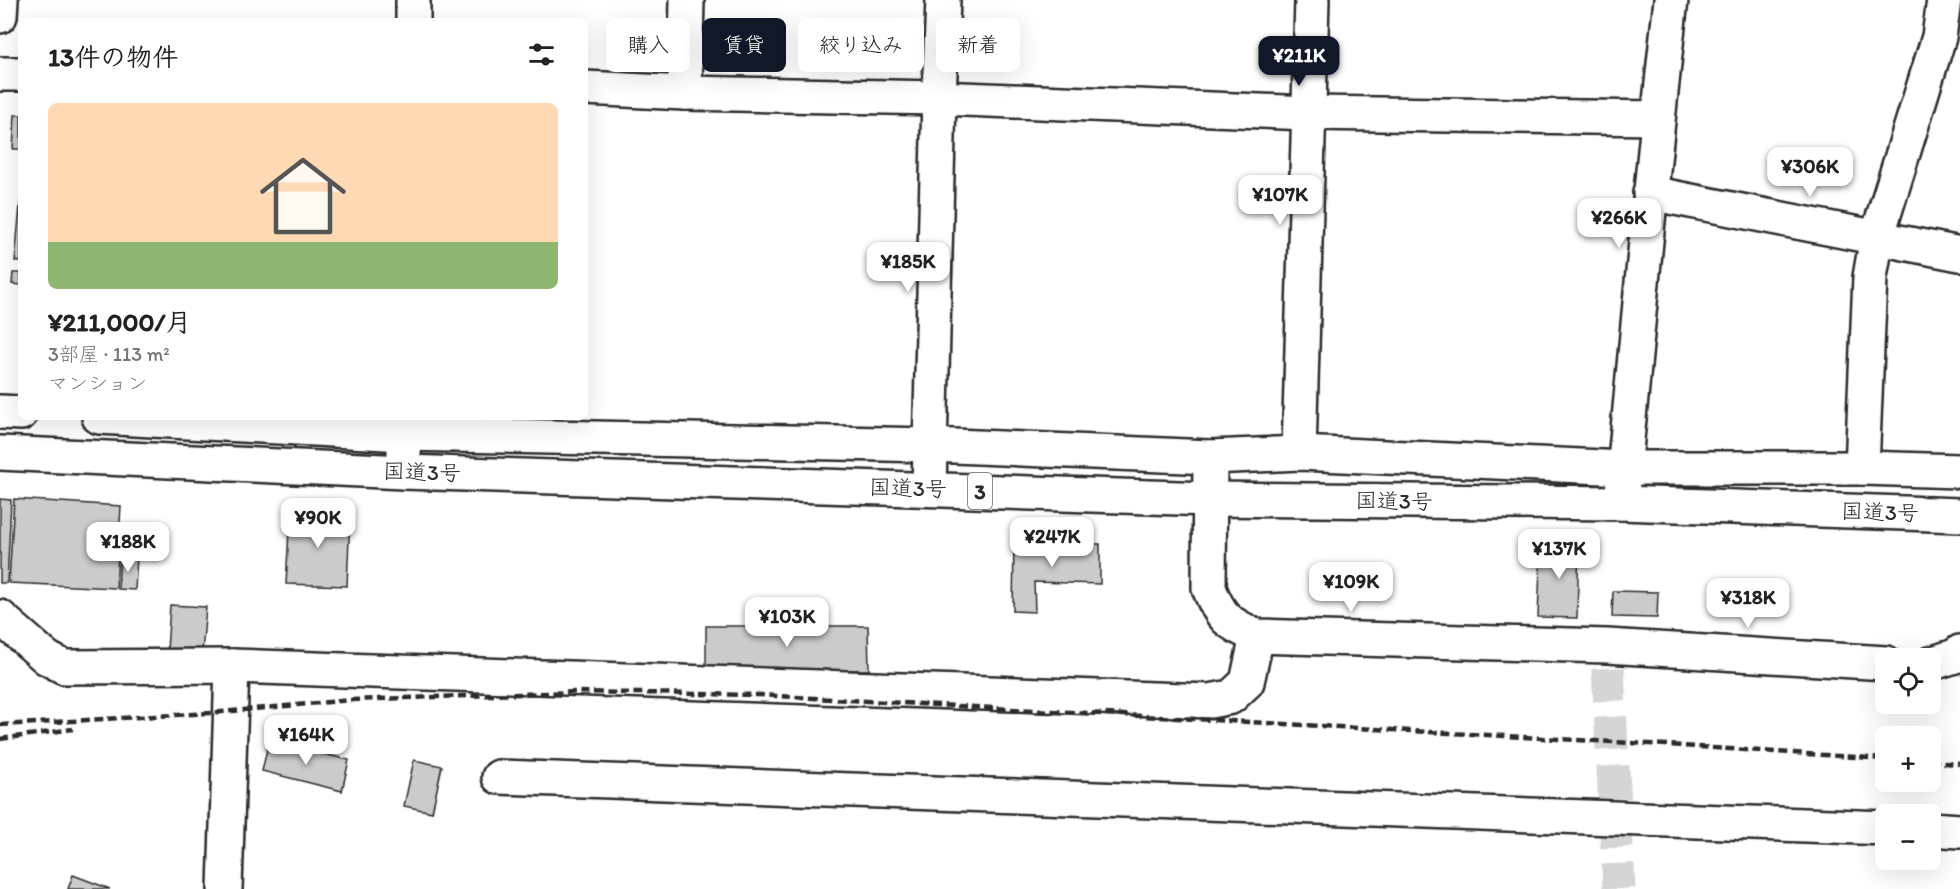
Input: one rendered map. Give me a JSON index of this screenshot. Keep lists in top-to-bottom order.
{
  "streets": {
    "main road": ["国道3号", "3"]
  },
  "page": {
    "chip": [
      "購入",
      "賃貸",
      "絞り込み",
      "新着"
    ],
    "heading": "13件の物件",
    "price": [
      "¥211K",
      "¥306K",
      "¥107K",
      "¥266K",
      "¥185K",
      "¥90K",
      "¥247K",
      "¥188K",
      "¥137K",
      "¥109K",
      "¥318K",
      "¥103K",
      "¥164K"
    ],
    "list": [
      {
        "name": "¥211,000/月",
        "note": "3部屋 · 113 m² · マンション"
      }
    ],
    "map_buttons": ["+", "−"]
  }
}
